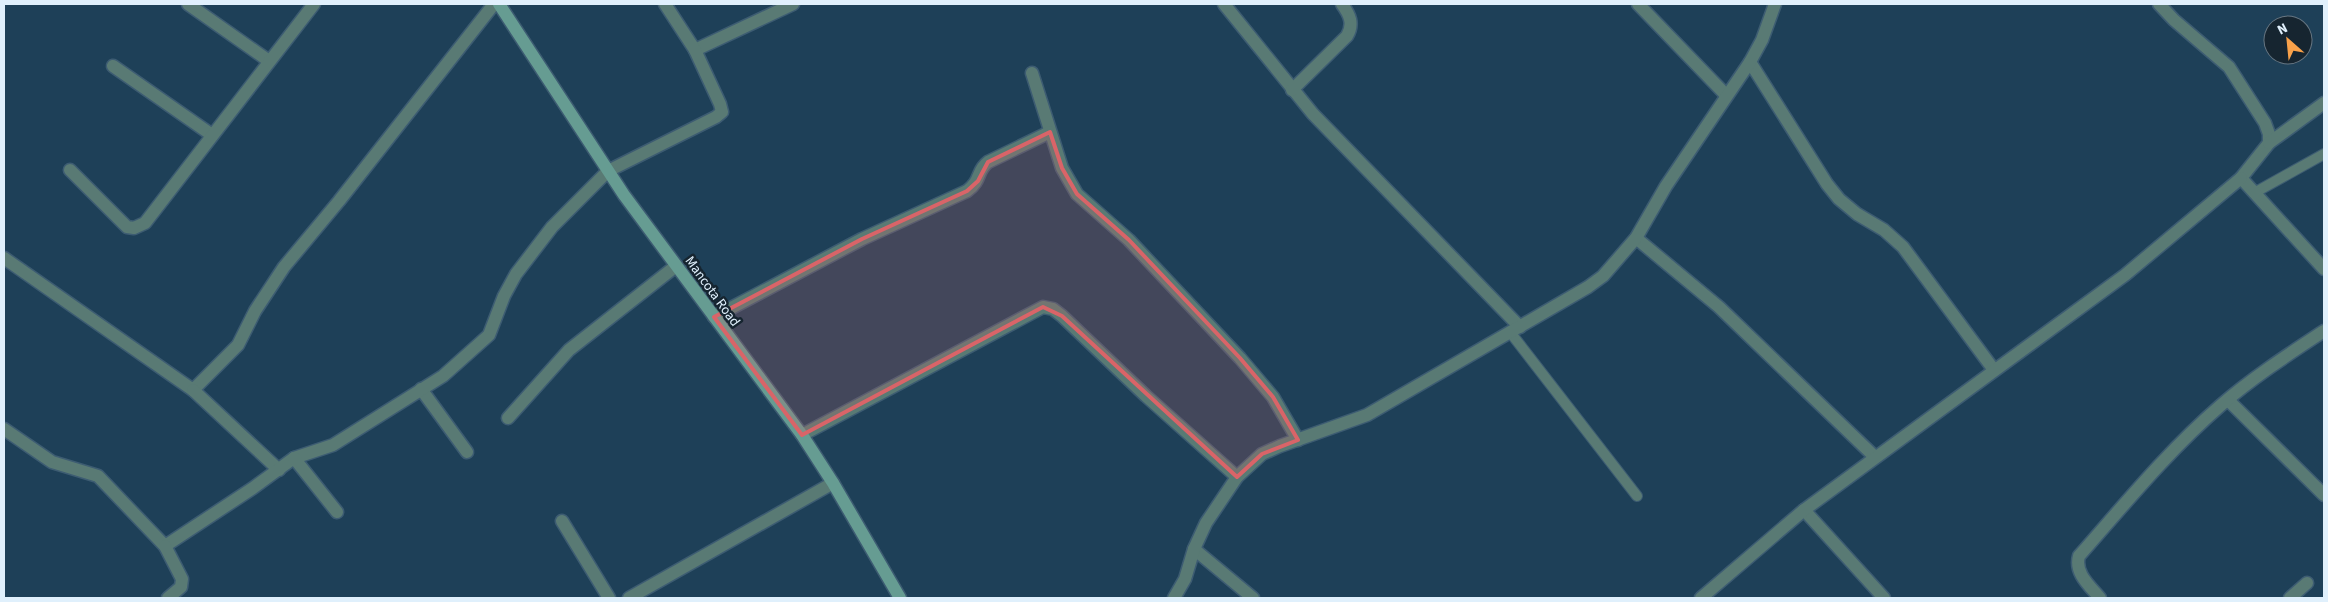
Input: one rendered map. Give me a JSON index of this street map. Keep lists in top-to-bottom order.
{
  "streets": {
    "main road": ["Mancota Road"]
  },
  "north": "top left"
}
